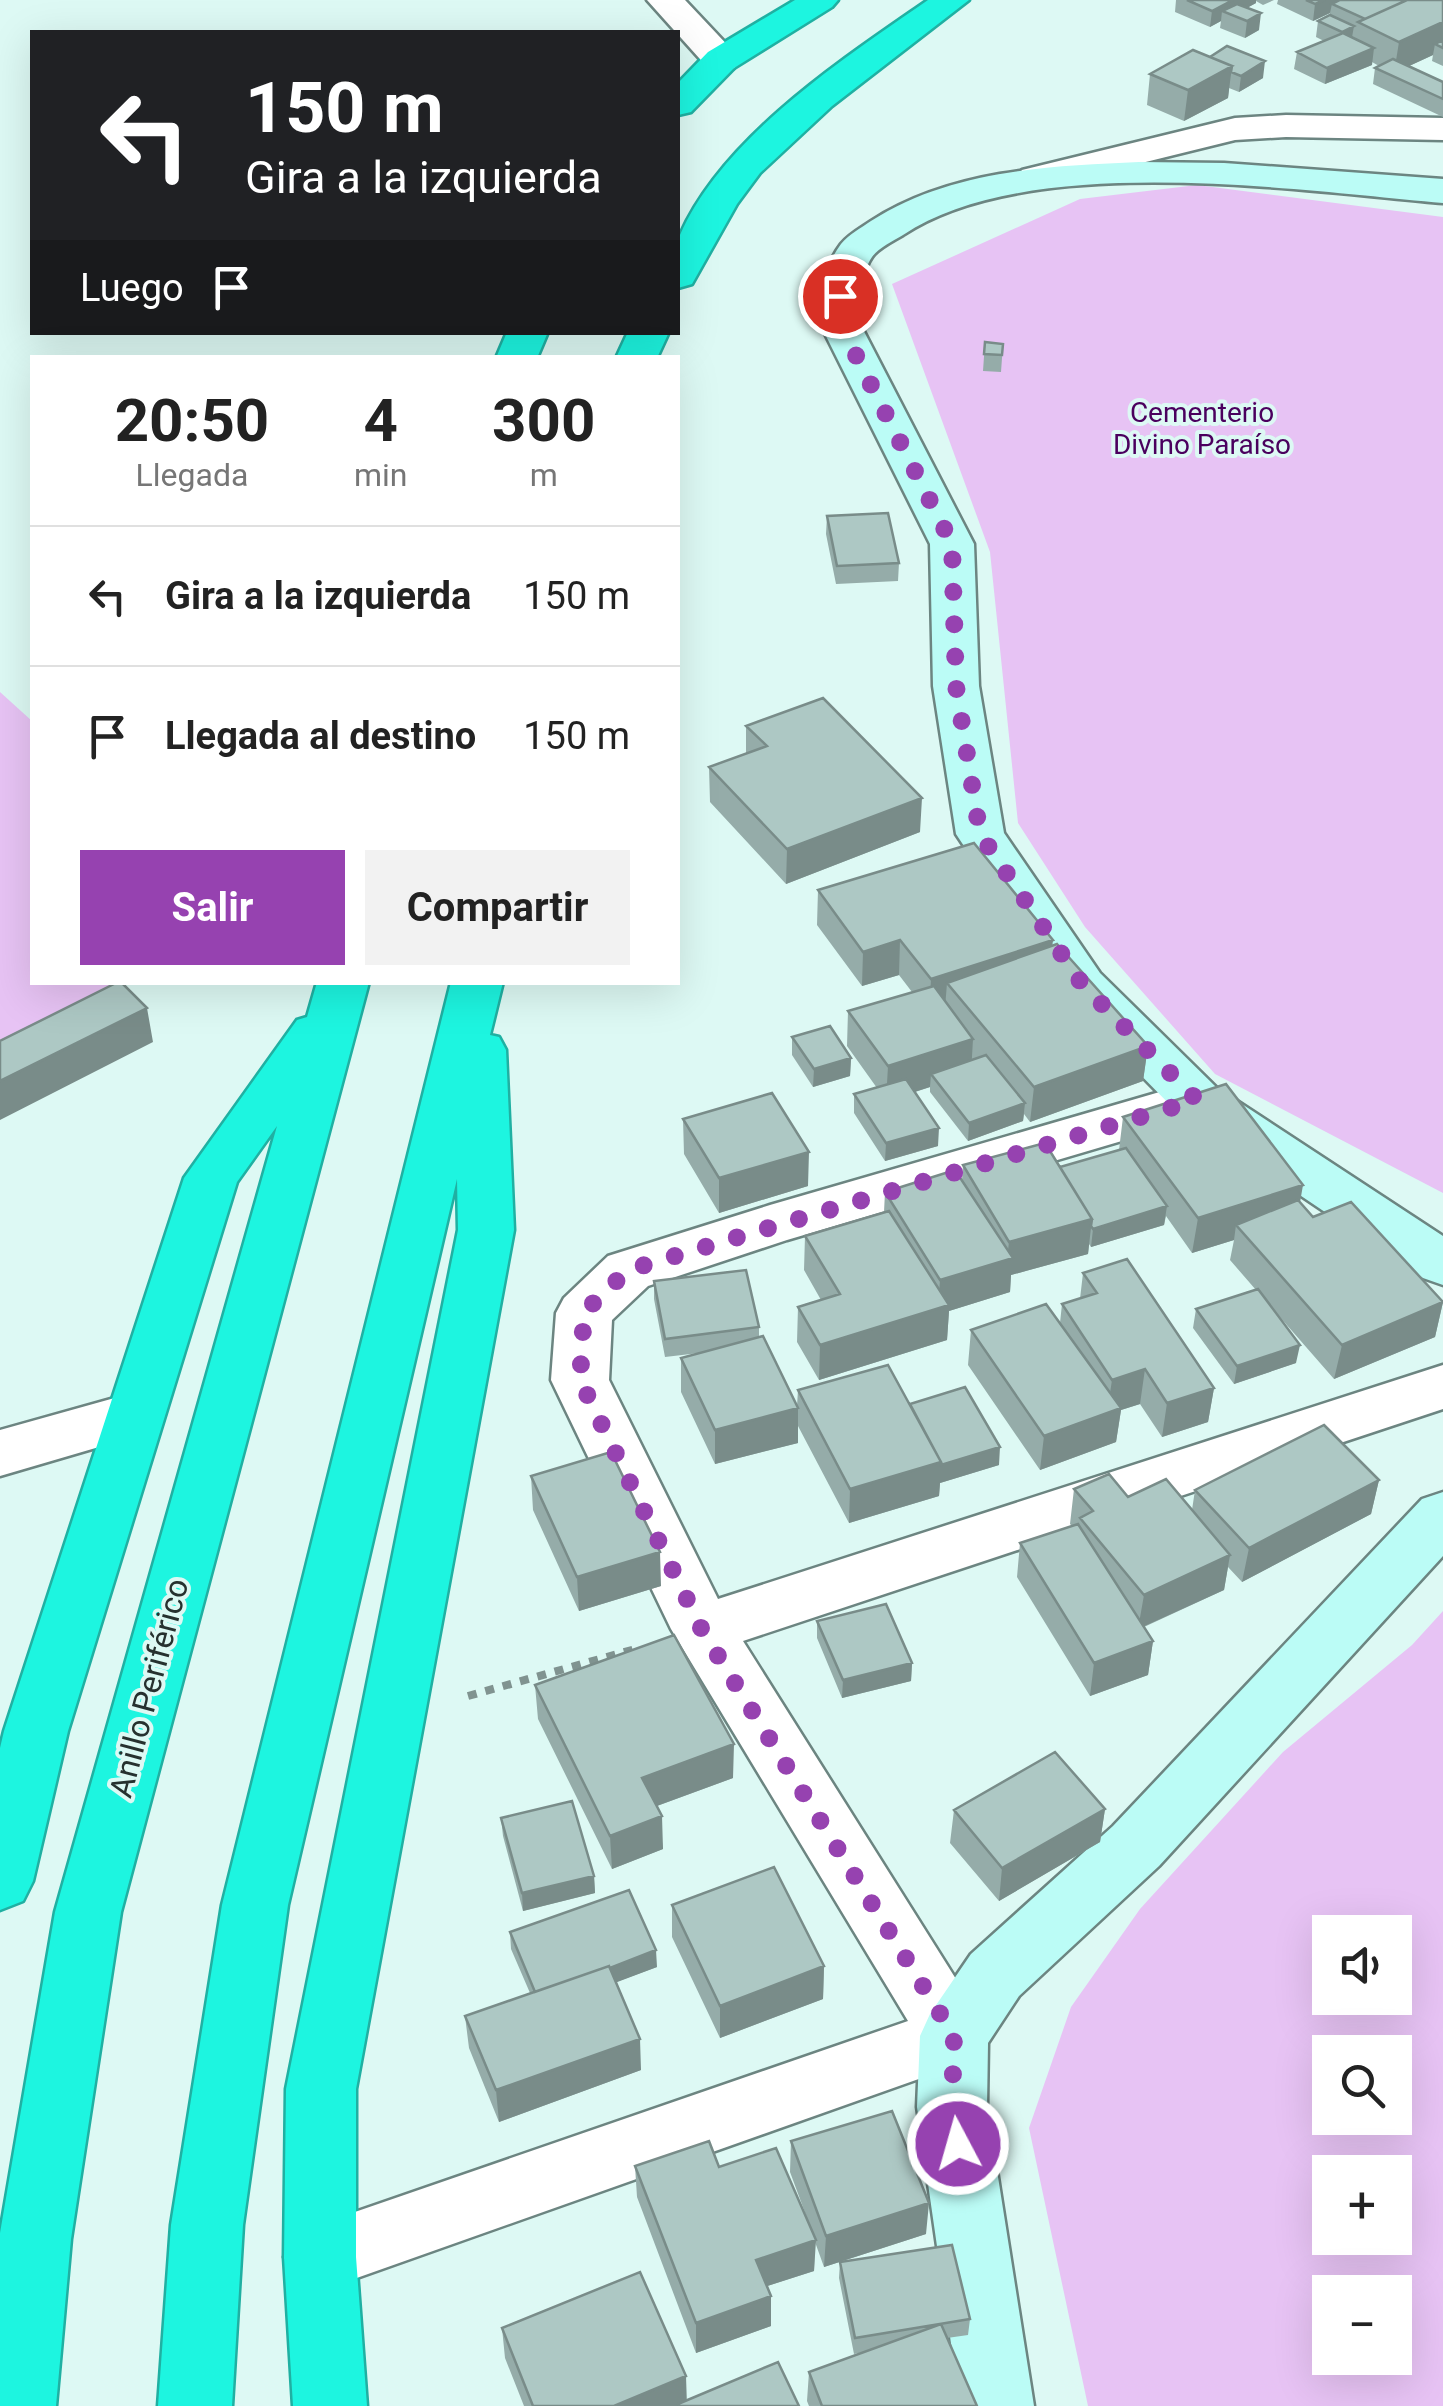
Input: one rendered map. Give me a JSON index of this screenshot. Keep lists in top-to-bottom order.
{
  "streets": {
    "highway": ["Anillo Periférico"]
  },
  "parks": ["Cementerio Divino Paraíso"],
  "page": {
    "turn": ["150 m", "Gira a la izquierda"],
    "then": "Luego",
    "eta": [
      "20:50",
      "Llegada",
      "4",
      "min",
      "300",
      "m"
    ],
    "list": [
      {
        "name": "Gira a la izquierda",
        "value": "150 m"
      },
      {
        "name": "Llegada al destino",
        "value": "150 m"
      }
    ],
    "buttons": ["Salir", "Compartir"],
    "map_buttons": ["+", "−"]
  }
}
